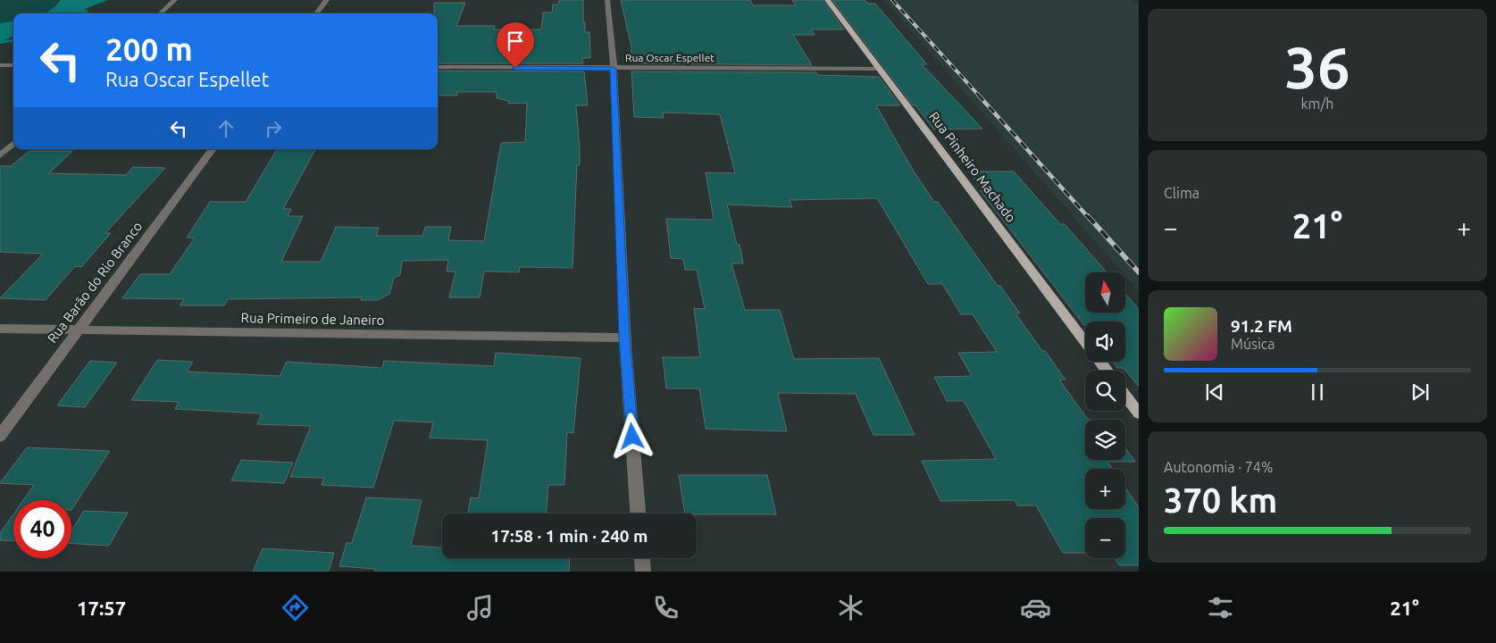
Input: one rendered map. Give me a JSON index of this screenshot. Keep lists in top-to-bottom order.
{
  "streets": {
    "main road": ["Rua Pinheiro Machado"],
    "street": ["Rua Oscar Espellet", "Rua Barão do Rio Branco", "Rua Primeiro de Janeiro"]
  },
  "crossings": [
    ["Rua Oscar Espellet", "Rua Pinheiro Machado"],
    ["Rua Barão do Rio Branco", "Rua Primeiro de Janeiro"]
  ],
  "north": "top",
  "page": {
    "tile": [
      ["36", "km/h"],
      "Clima",
      ["Autonomia · 74%", "370 km"]
    ],
    "turn": ["200 m", "Rua Oscar Espellet"],
    "heat": ["−", "21°", "+"],
    "map_buttons": ["+", "−"],
    "song": ["91.2 FM", "Música"],
    "limit": "40",
    "trip": "17:58 · 1 min · 240 m",
    "tabs": ["17:57", "21°"]
  }
}
